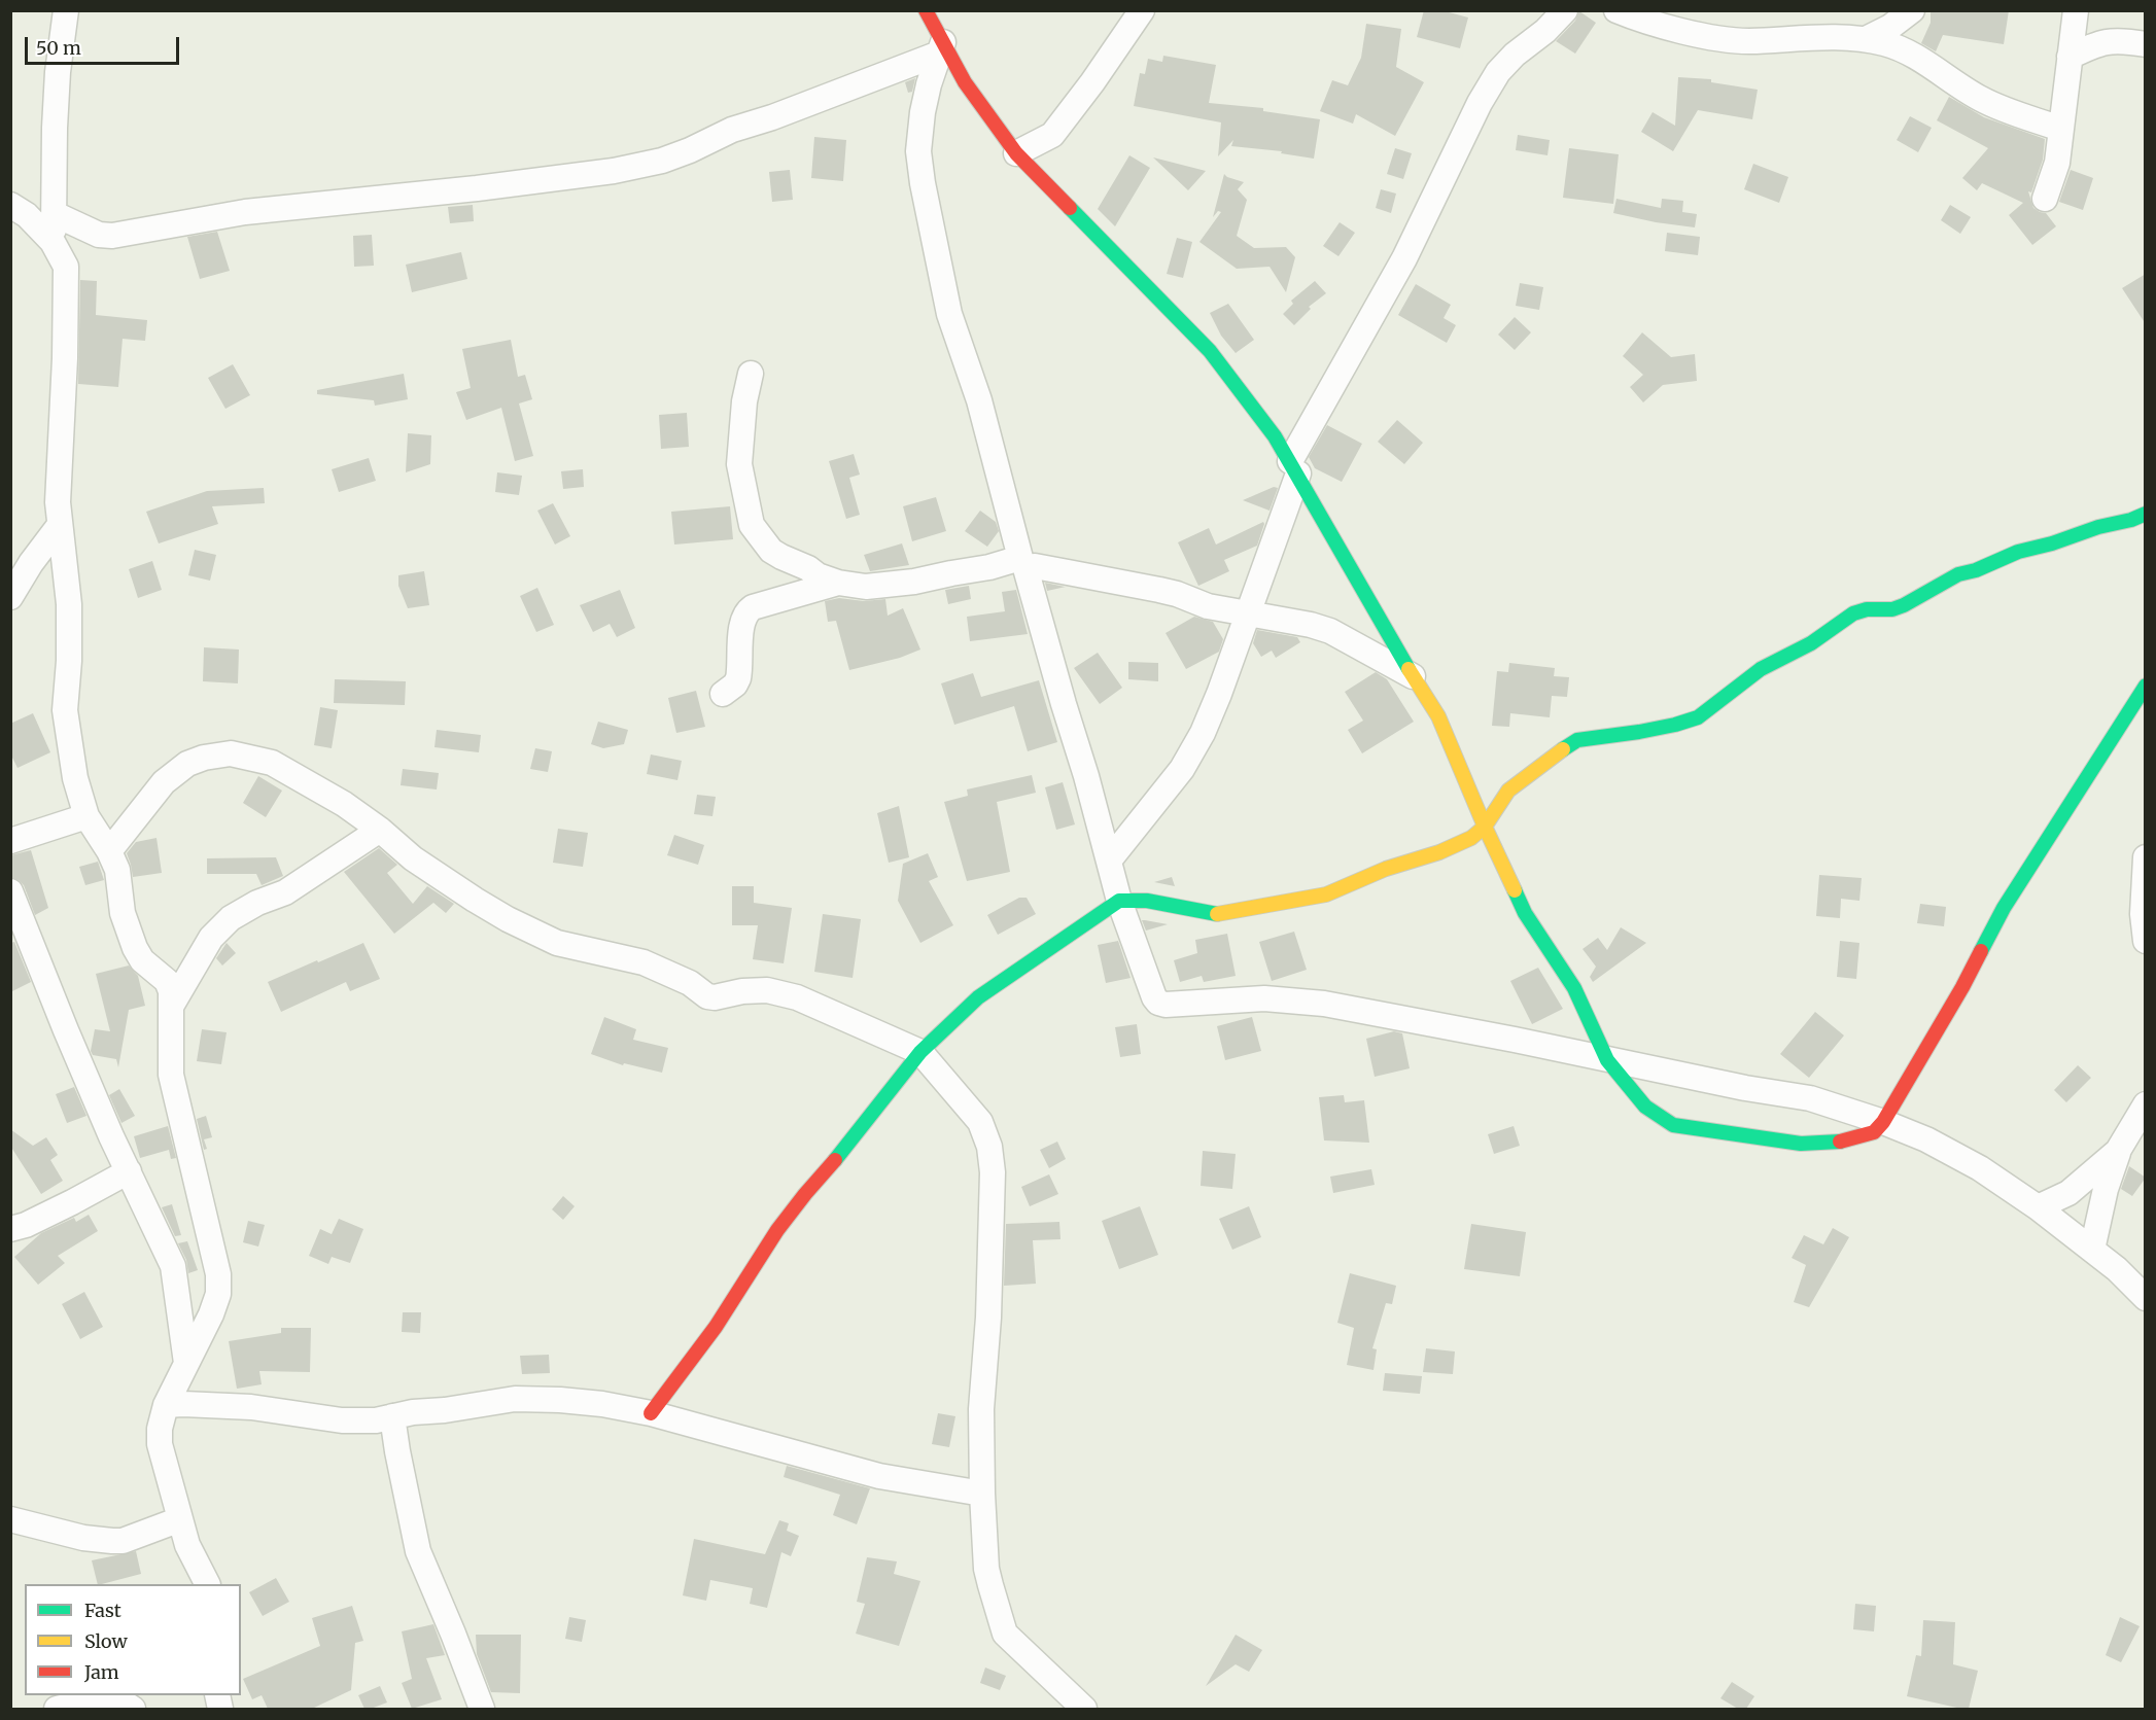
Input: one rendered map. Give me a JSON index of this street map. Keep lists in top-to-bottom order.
{
  "legend": ["Fast", "Slow", "Jam"],
  "scale_bar": "50 m"
}
